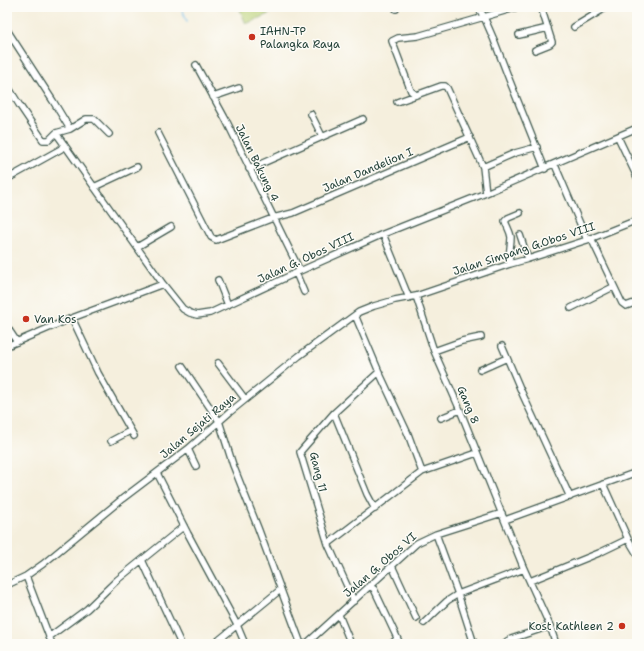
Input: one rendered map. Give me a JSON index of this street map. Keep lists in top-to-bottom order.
{
  "streets": {
    "street": [
      "Jalan Bakung 4",
      "Jalan Dandelion I",
      "Jalan Simpang G.Obos VIII",
      "Jalan G. Obos VIII",
      "Gang 8",
      "Jalan Sejati Raya",
      "Gang 11",
      "Jalan G. Obos VI"
    ]
  },
  "crossings": [
    ["Jalan Bakung 4", "Jalan Dandelion I"],
    ["Jalan Bakung 4", "Jalan G. Obos VIII"],
    ["Jalan Simpang G.Obos VIII", "Gang 8"],
    ["Jalan Simpang G.Obos VIII", "Jalan Sejati Raya"],
    ["Gang 8", "Jalan G. Obos VI"],
    ["Gang 11", "Jalan G. Obos VI"]
  ],
  "places": ["IAHN-TP Palangka Raya", "Van Kos", "Kost Kathleen 2"]
}
